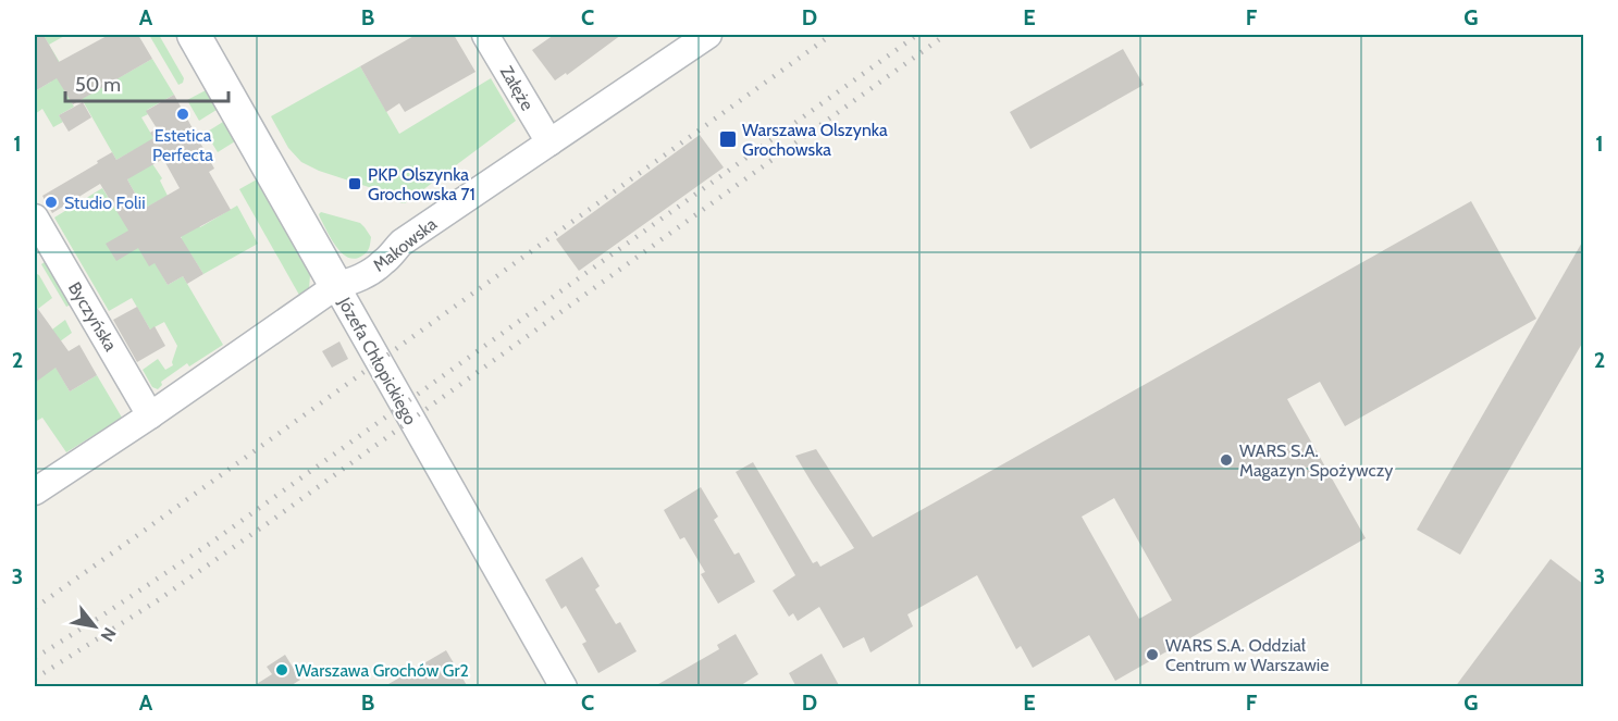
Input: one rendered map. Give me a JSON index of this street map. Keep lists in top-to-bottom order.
{
  "streets": {
    "street": [
      "Załęże",
      "Makowska",
      "Byczyńska",
      "Józefa Chłopickiego"
    ]
  },
  "crossings": [
    ["Załęże", "Makowska"],
    ["Makowska", "Byczyńska"],
    ["Makowska", "Józefa Chłopickiego"]
  ],
  "places": {
    "other": [
      "Estetica Perfecta",
      "Studio Folii",
      "WARS S.A. Magazyn Spożywczy",
      "WARS S.A. Oddział Centrum w Warszawie",
      "Warszawa Grochów Gr2"
    ],
    "transit": ["Warszawa Olszynka Grochowska", "PKP Olszynka Grochowska 71"]
  },
  "scale_bar": "50 m",
  "north": "bottom right",
  "grid": {
    "columns": [
      "A",
      "B",
      "C",
      "D",
      "E",
      "F",
      "G"
    ],
    "rows": ["1", "2", "3"]
  }
}
